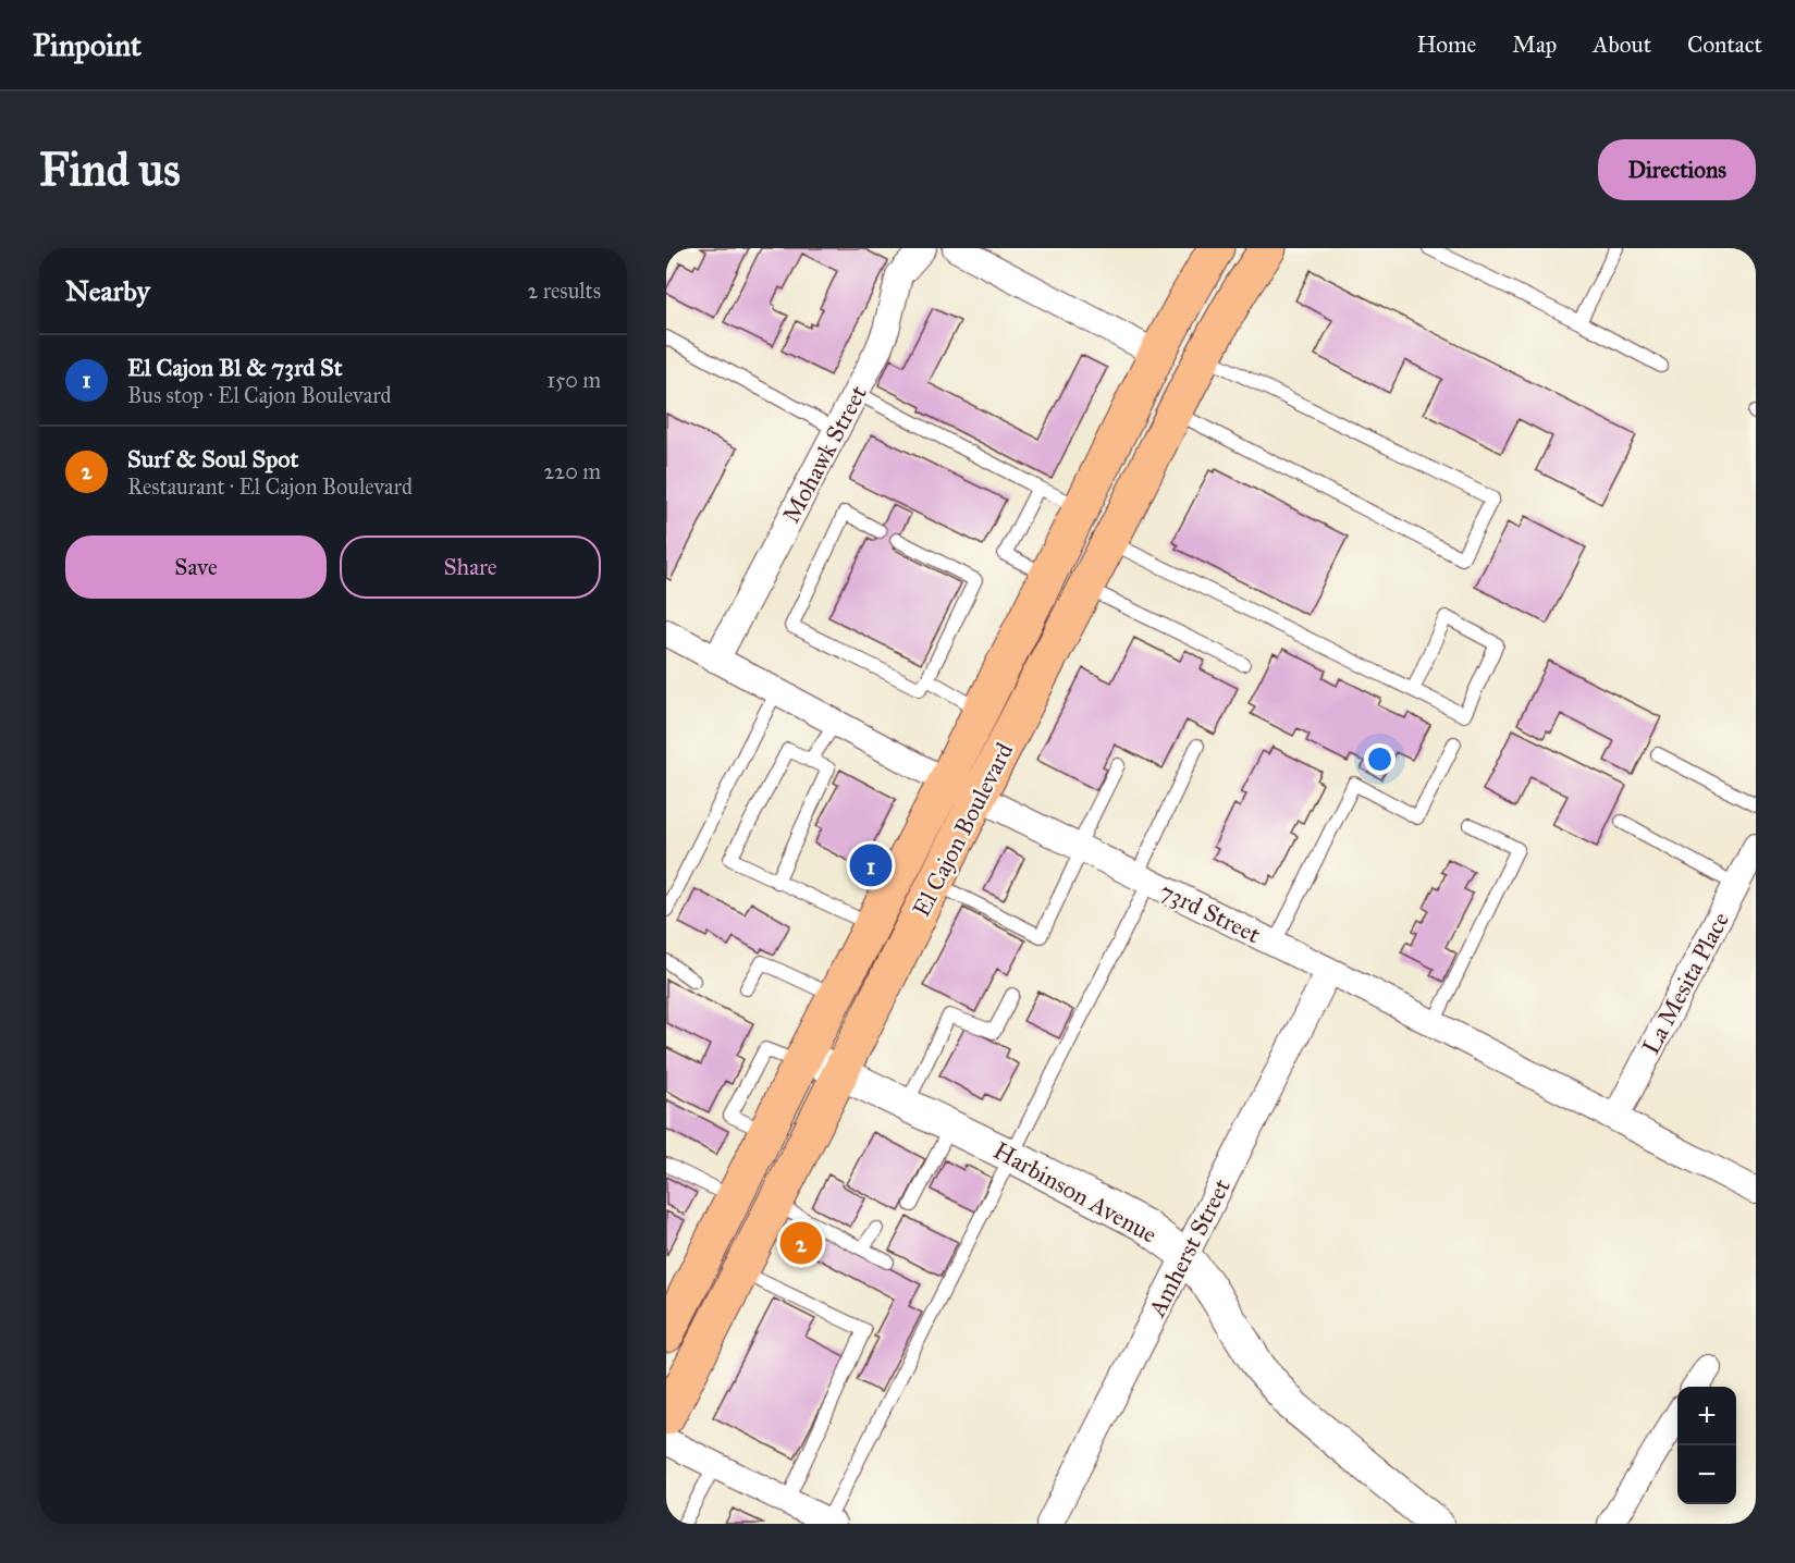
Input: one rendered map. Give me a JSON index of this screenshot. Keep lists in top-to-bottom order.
{
  "streets": {
    "main road": ["El Cajon Boulevard"],
    "street": [
      "Mohawk Street",
      "73rd Street",
      "La Mesita Place",
      "Harbinson Avenue",
      "Amherst Street"
    ]
  },
  "crossings": [
    ["Mohawk Street", "73rd Street"],
    ["El Cajon Boulevard", "73rd Street"],
    ["El Cajon Boulevard", "Harbinson Avenue"],
    ["73rd Street", "La Mesita Place"],
    ["73rd Street", "Amherst Street"],
    ["Harbinson Avenue", "Amherst Street"]
  ],
  "page": {
    "header": "Pinpoint",
    "nav": [
      "Home",
      "Map",
      "About",
      "Contact"
    ],
    "buttons": [
      "Directions",
      ["Save", "Share"]
    ],
    "title": "Find us",
    "heading": ["Nearby", "2 results"],
    "list": [
      {
        "mark": "1",
        "name": "El Cajon Bl & 73rd St",
        "note": "Bus stop · El Cajon Boulevard",
        "value": "150 m"
      },
      {
        "mark": "2",
        "name": "Surf & Soul Spot",
        "note": "Restaurant · El Cajon Boulevard",
        "value": "220 m"
      }
    ],
    "pins": ["1", "2"],
    "map_buttons": ["+", "−"]
  }
}
